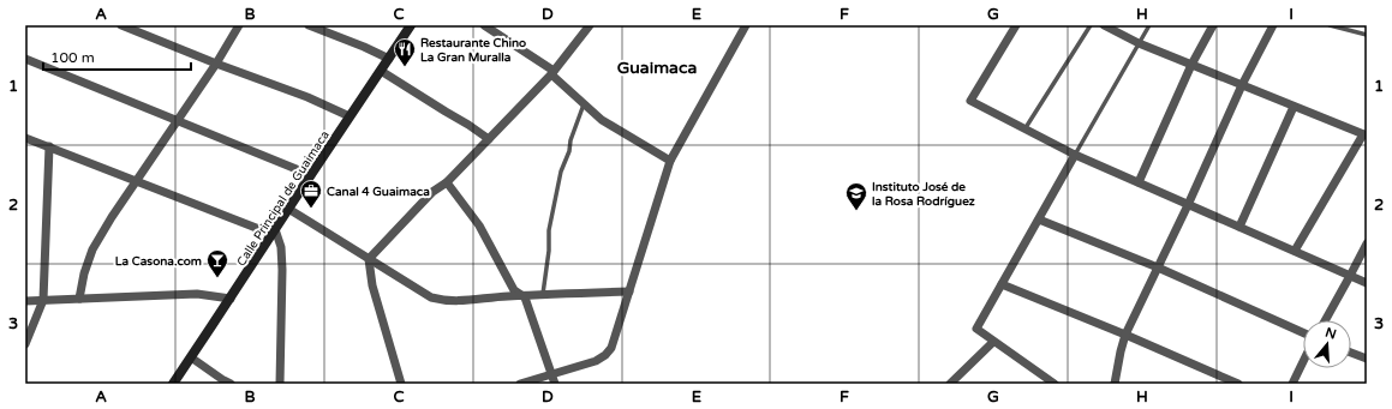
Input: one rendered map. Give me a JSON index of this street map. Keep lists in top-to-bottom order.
{
  "streets": {
    "main road": ["Calle Principal de Guaimaca"]
  },
  "districts": ["Guaimaca"],
  "places": {
    "restaurant": ["Restaurante Chino La Gran Muralla"],
    "office": ["Canal 4 Guaimaca"],
    "school or university": ["Instituto José de la Rosa Rodríguez"],
    "bar": ["La Casona.com"]
  },
  "scale_bar": "100 m",
  "north": "top",
  "grid": {
    "columns": [
      "A",
      "B",
      "C",
      "D",
      "E",
      "F",
      "G",
      "H",
      "I"
    ],
    "rows": ["1", "2", "3"]
  }
}
